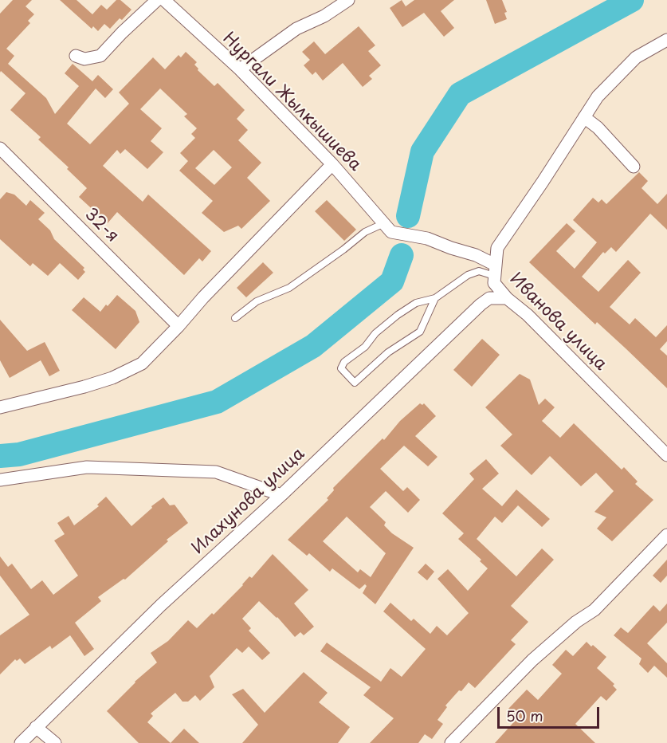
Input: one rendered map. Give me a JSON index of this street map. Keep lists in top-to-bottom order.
{
  "streets": {
    "street": [
      "Нургали Жылкышиева",
      "32-я",
      "Иванова улица",
      "Илахунова улица"
    ]
  },
  "crossings": [
    ["Нургали Жылкышиева", "Иванова улица"],
    ["Иванова улица", "Илахунова улица"]
  ],
  "scale_bar": "50 m"
}
